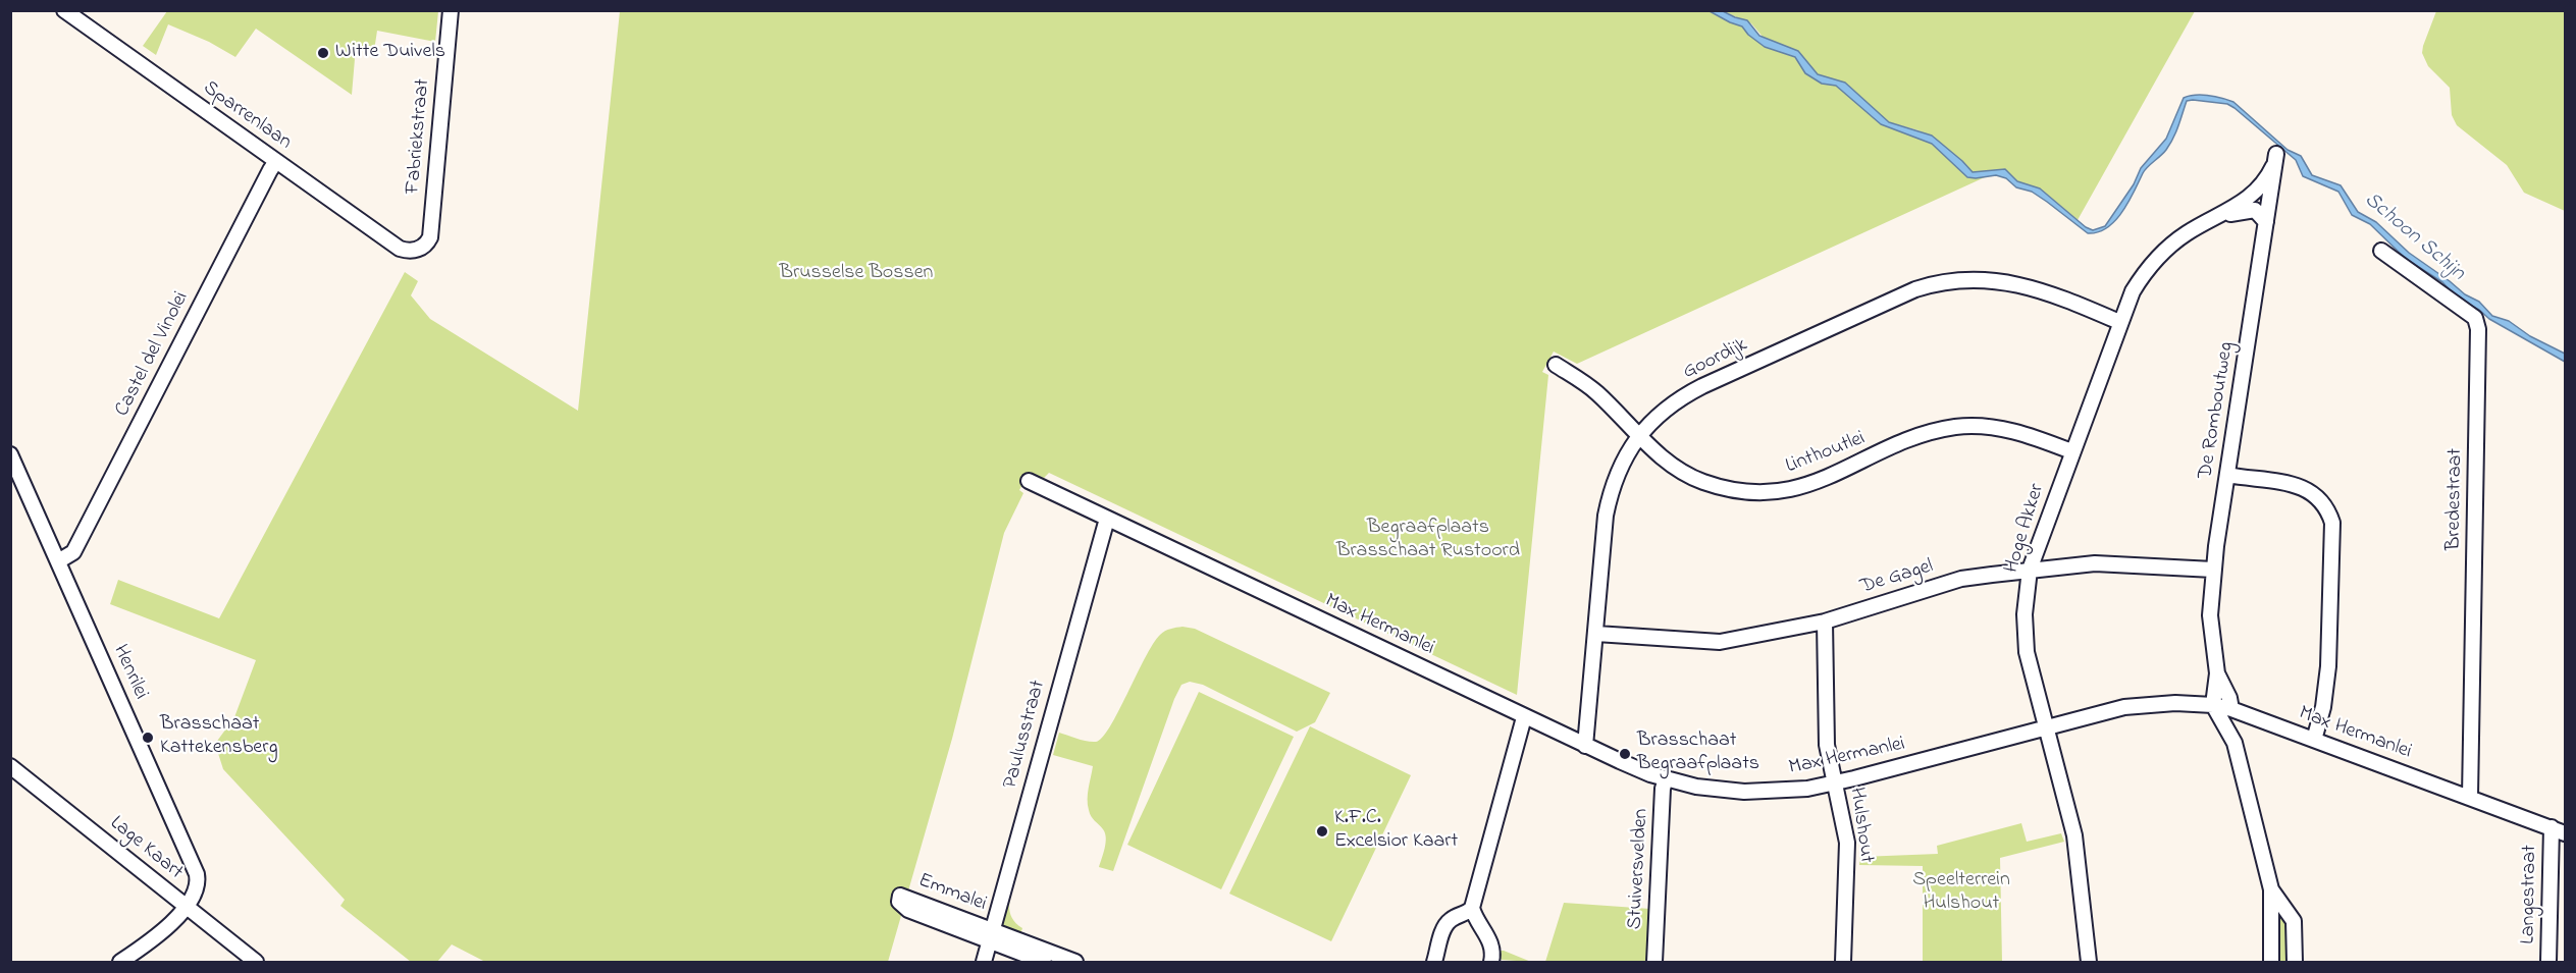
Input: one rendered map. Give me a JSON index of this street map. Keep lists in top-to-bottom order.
{
  "streets": {
    "street": [
      "Sparrenlaan",
      "Fabriekstraat",
      "Castel del Vinolei",
      "Goordijk",
      "De Romboutweg",
      "Linthoutlei",
      "Bredestraat",
      "Hoge Akker",
      "De Gagel",
      "Max Hermanlei",
      "Henrilei",
      "Paulusstraat",
      "Hulshout",
      "Lage Kaart",
      "Stuiversvelden",
      "Emmalei",
      "Langestraat"
    ]
  },
  "crossings": [
    ["Sparrenlaan", "Fabriekstraat"],
    ["Sparrenlaan", "Castel del Vinolei"],
    ["Castel del Vinolei", "Henrilei"],
    ["Goordijk", "Linthoutlei"],
    ["Goordijk", "Hoge Akker"],
    ["Goordijk", "De Gagel"],
    ["Goordijk", "Max Hermanlei"],
    ["De Romboutweg", "Hoge Akker"],
    ["De Romboutweg", "De Gagel"],
    ["De Romboutweg", "Max Hermanlei"],
    ["Linthoutlei", "Hoge Akker"],
    ["Bredestraat", "Max Hermanlei"],
    ["Hoge Akker", "De Gagel"],
    ["Hoge Akker", "Max Hermanlei"],
    ["De Gagel", "Hulshout"],
    ["Max Hermanlei", "Paulusstraat"],
    ["Max Hermanlei", "Hulshout"],
    ["Max Hermanlei", "Stuiversvelden"],
    ["Max Hermanlei", "Langestraat"],
    ["Henrilei", "Lage Kaart"],
    ["Paulusstraat", "Emmalei"]
  ],
  "water": ["Schoon Schijn"],
  "parks": ["Brusselse Bossen", "Begraafplaats Brasschaat Rustoord", "Speelterrein Hulshout"],
  "places": [
    "Witte Duivels",
    "Brasschaat Kattekensberg",
    "Brasschaat Begraafplaats",
    "K.F.C. Excelsior Kaart"
  ]
}
